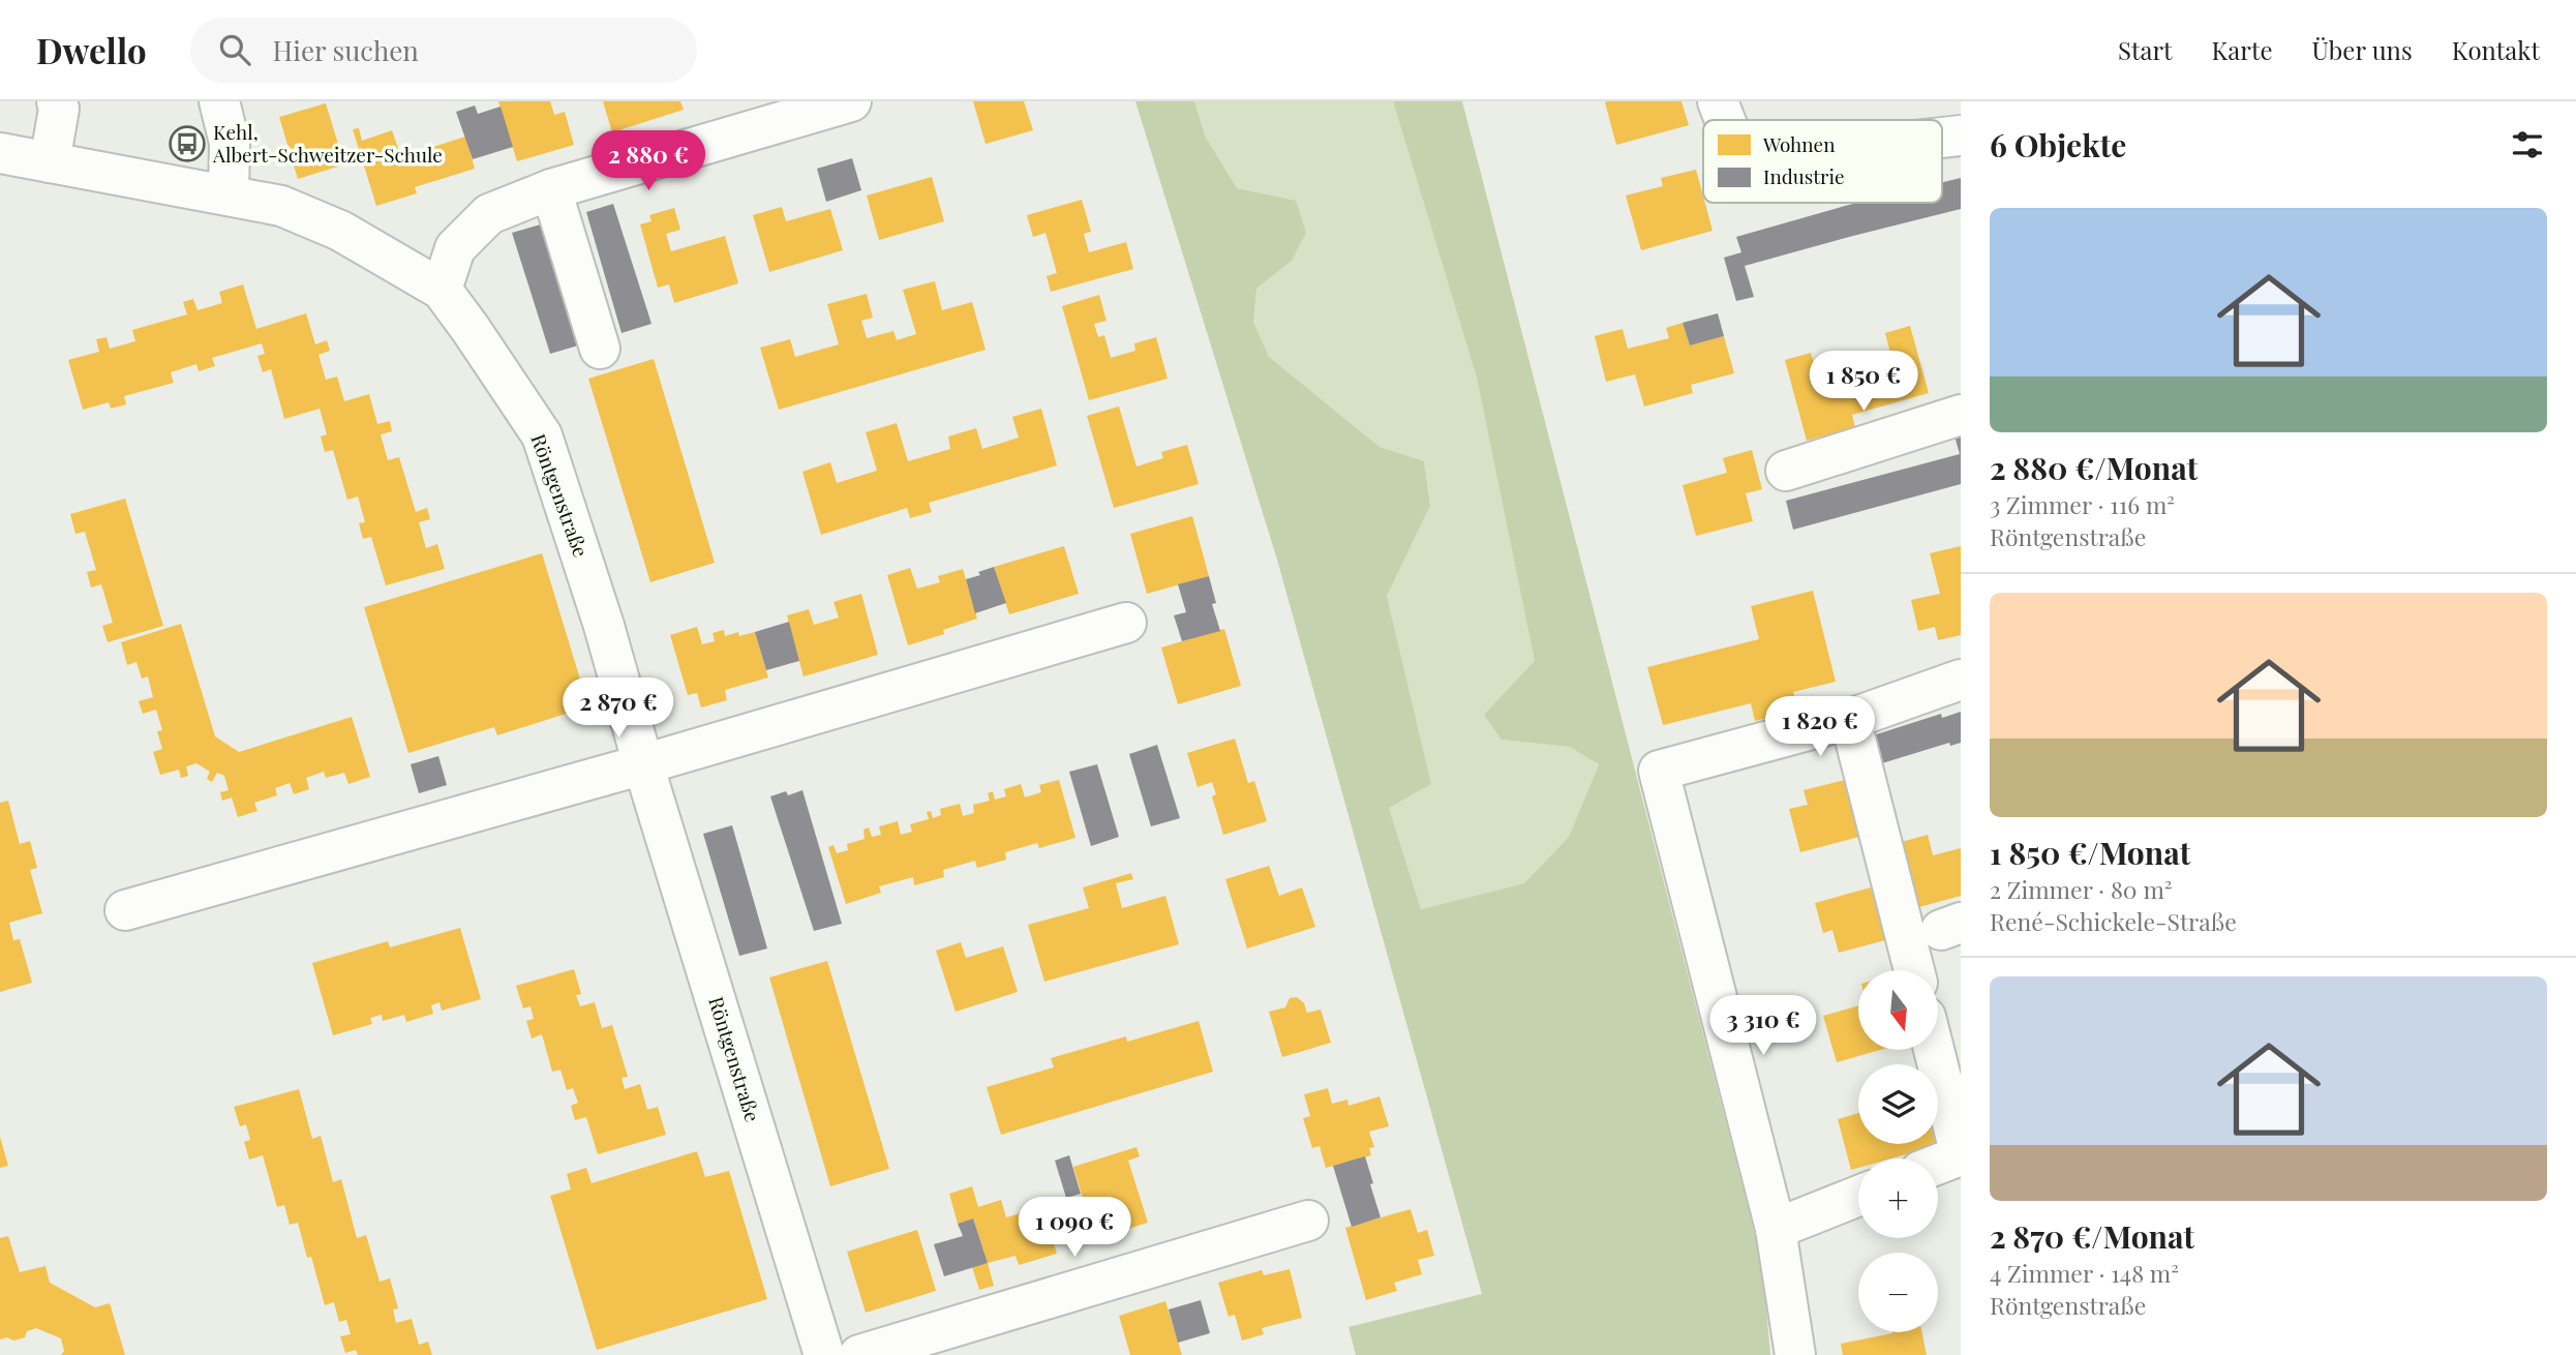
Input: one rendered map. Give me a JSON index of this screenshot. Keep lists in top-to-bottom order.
{
  "streets": {
    "street": ["Röntgenstraße"]
  },
  "places": {
    "bus stop": ["Kehl, Albert-Schweitzer-Schule"]
  },
  "legend": ["Wohnen", "Industrie"],
  "north": "bottom",
  "page": {
    "header": "Dwello",
    "search": "Hier suchen",
    "nav": [
      "Start",
      "Karte",
      "Über uns",
      "Kontakt"
    ],
    "heading": "6 Objekte",
    "price": [
      "2 880 €",
      "1 850 €",
      "2 870 €",
      "1 820 €",
      "3 310 €",
      "1 090 €"
    ],
    "list": [
      {
        "name": "2 880 €/Monat",
        "note": "3 Zimmer · 116 m² · Röntgenstraße"
      },
      {
        "name": "1 850 €/Monat",
        "note": "2 Zimmer · 80 m² · René-Schickele-Straße"
      },
      {
        "name": "2 870 €/Monat",
        "note": "4 Zimmer · 148 m² · Röntgenstraße"
      }
    ],
    "map_buttons": ["+", "−"]
  }
}
